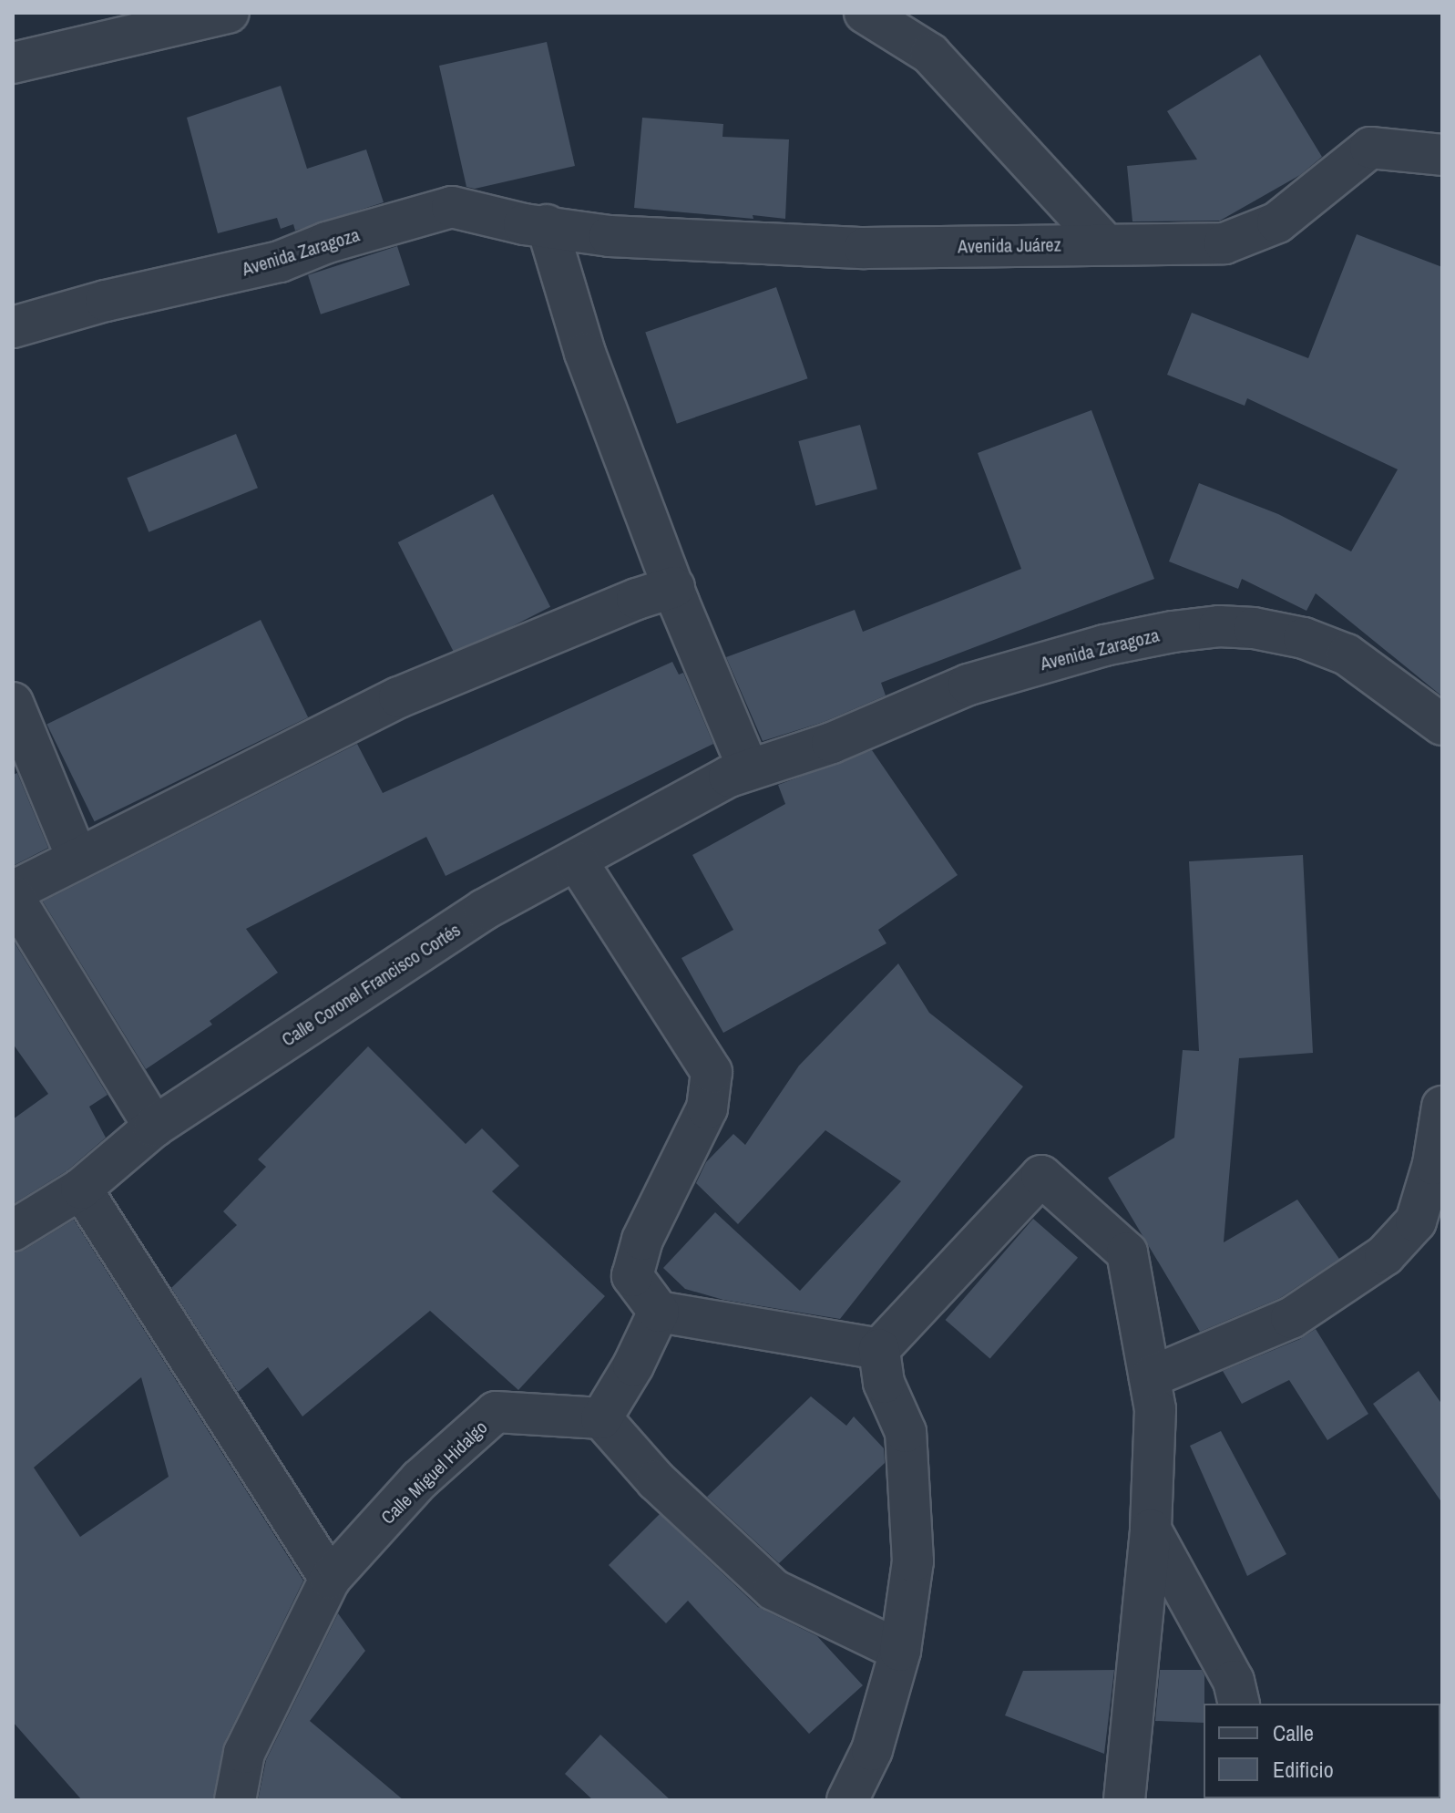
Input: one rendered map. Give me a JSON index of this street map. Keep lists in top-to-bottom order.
{
  "streets": {
    "street": [
      "Avenida Juárez",
      "Avenida Zaragoza",
      "Calle Coronel Francisco Cortés",
      "Calle Miguel Hidalgo"
    ]
  },
  "crossings": [
    ["Avenida Juárez", "Avenida Zaragoza"],
    ["Avenida Zaragoza", "Calle Coronel Francisco Cortés"]
  ],
  "legend": ["Calle", "Edificio"]
}
